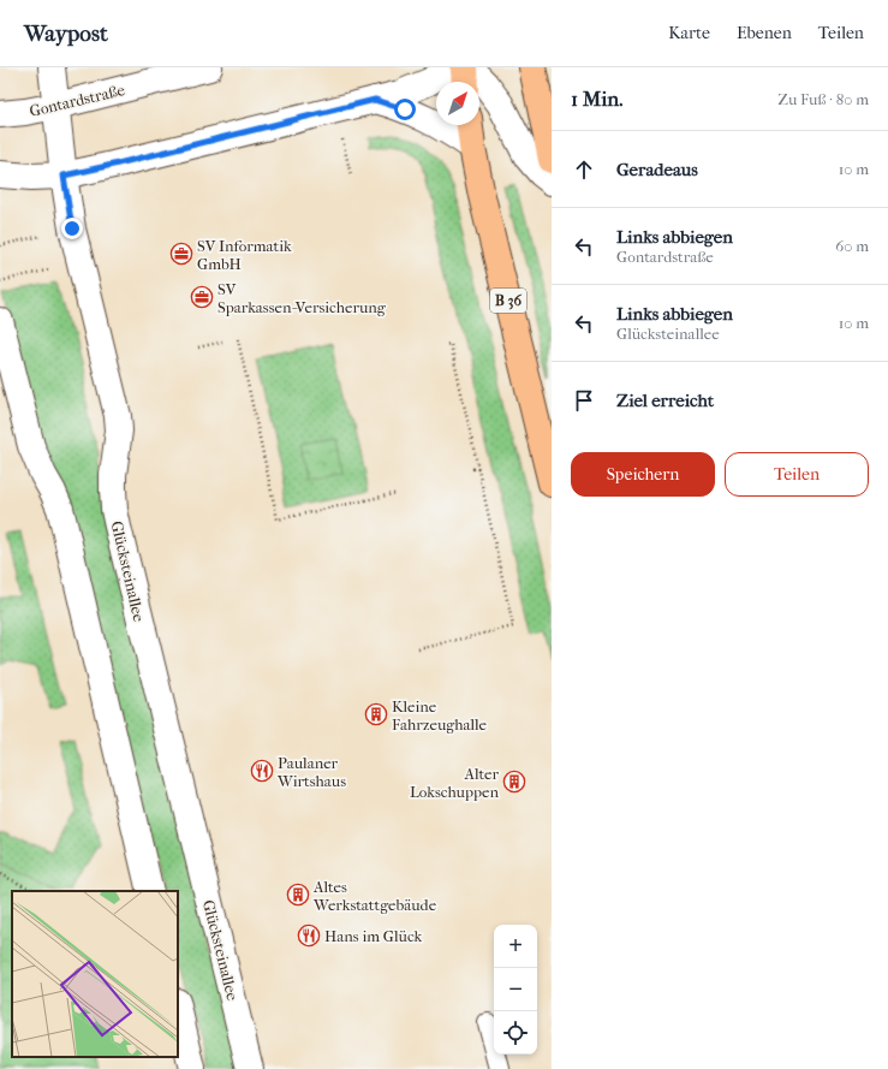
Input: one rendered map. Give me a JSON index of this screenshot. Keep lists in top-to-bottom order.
{
  "streets": {
    "main road": ["B 36"],
    "street": ["Gontardstraße", "Glücksteinallee"]
  },
  "crossings": [
    ["Gontardstraße", "Glücksteinallee"]
  ],
  "places": {
    "office": ["SV Informatik GmbH", "SV Sparkassen-Versicherung"],
    "building": ["Kleine Fahrzeughalle", "Alter Lokschuppen", "Altes Werkstattgebäude"],
    "restaurant": ["Paulaner Wirtshaus", "Hans im Glück"]
  },
  "north": "top right",
  "page": {
    "header": "Waypost",
    "nav": ["Karte", "Ebenen", "Teilen"],
    "heading": ["1 Min.", "Zu Fuß · 80 m"],
    "list": [
      ["Geradeaus", "10 m"],
      ["Links abbiegen", "Gontardstraße", "60 m"],
      ["Links abbiegen", "Glücksteinallee", "10 m"],
      "Ziel erreicht"
    ],
    "buttons": ["Speichern", "Teilen"],
    "map_buttons": ["+", "−"]
  }
}
